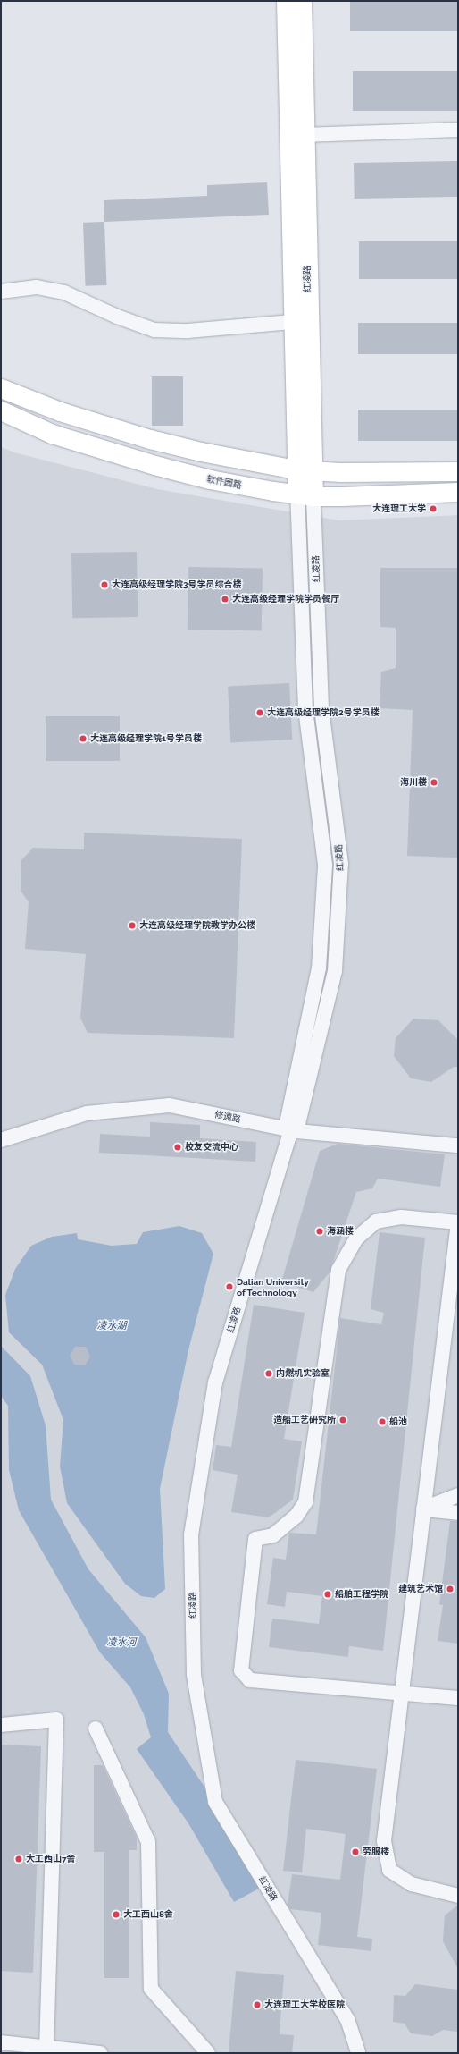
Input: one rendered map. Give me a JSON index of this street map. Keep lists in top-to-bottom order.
{
  "streets": {
    "main road": ["红凌路", "软件园路"],
    "street": ["修遠路"]
  },
  "crossings": [
    ["红凌路", "软件园路"],
    ["红凌路", "修遠路"]
  ],
  "water": ["凌水湖", "凌水河"],
  "places": [
    "大连理工大学",
    "大连高级经理学院3号学员综合楼",
    "大连高级经理学院学员餐厅",
    "大连高级经理学院2号学员楼",
    "大连高级经理学院1号学员楼",
    "海川楼",
    "大连高级经理学院教学办公楼",
    "校友交流中心",
    "海涵楼",
    "Dalian University of Technology",
    "内燃机实验室",
    "造船工艺研究所",
    "船池",
    "建筑艺术馆",
    "船舶工程学院",
    "劳服楼",
    "大工西山7舍",
    "大工西山8舍",
    "大连理工大学校医院"
  ]
}
